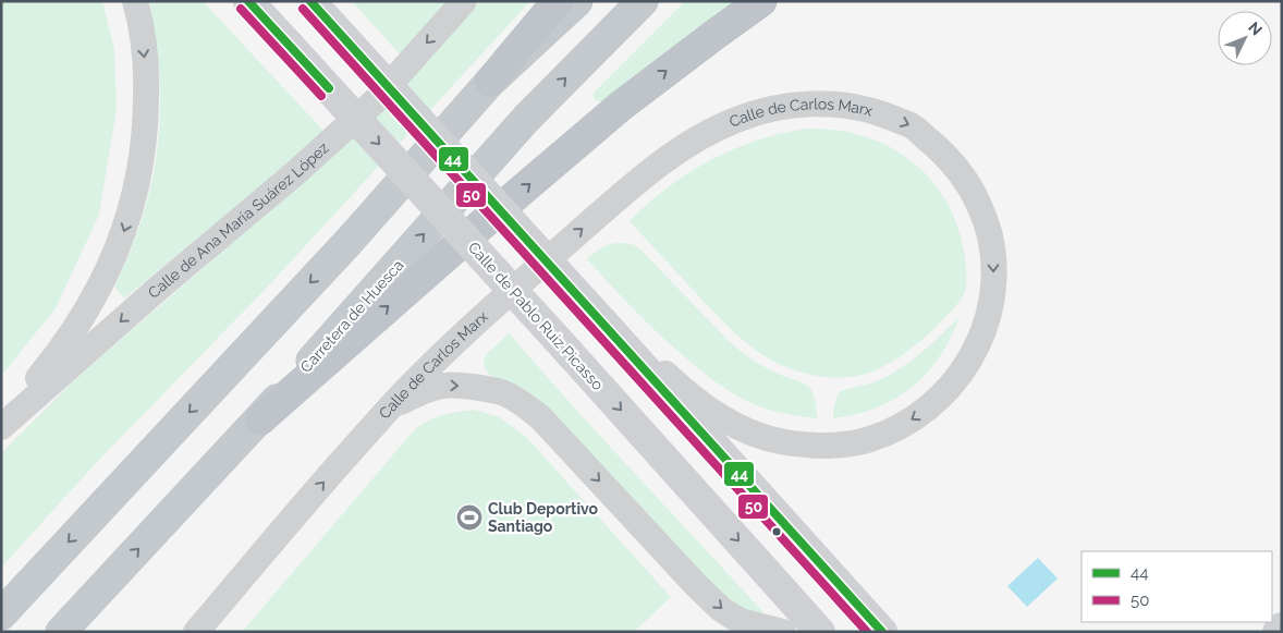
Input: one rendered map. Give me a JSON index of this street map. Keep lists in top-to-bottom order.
{
  "streets": {
    "highway": ["Carretera de Huesca"],
    "main road": ["Calle de Pablo Ruiz Picasso"],
    "street": ["Calle de Carlos Marx", "Calle de Ana María Suárez López"]
  },
  "one_way": ["Calle de Ana María Suárez López"],
  "places": {
    "sports": ["Club Deportivo Santiago"]
  },
  "lines": ["transit line 44", "transit line 50"],
  "legend": ["44", "50"],
  "north": "top right"
}
